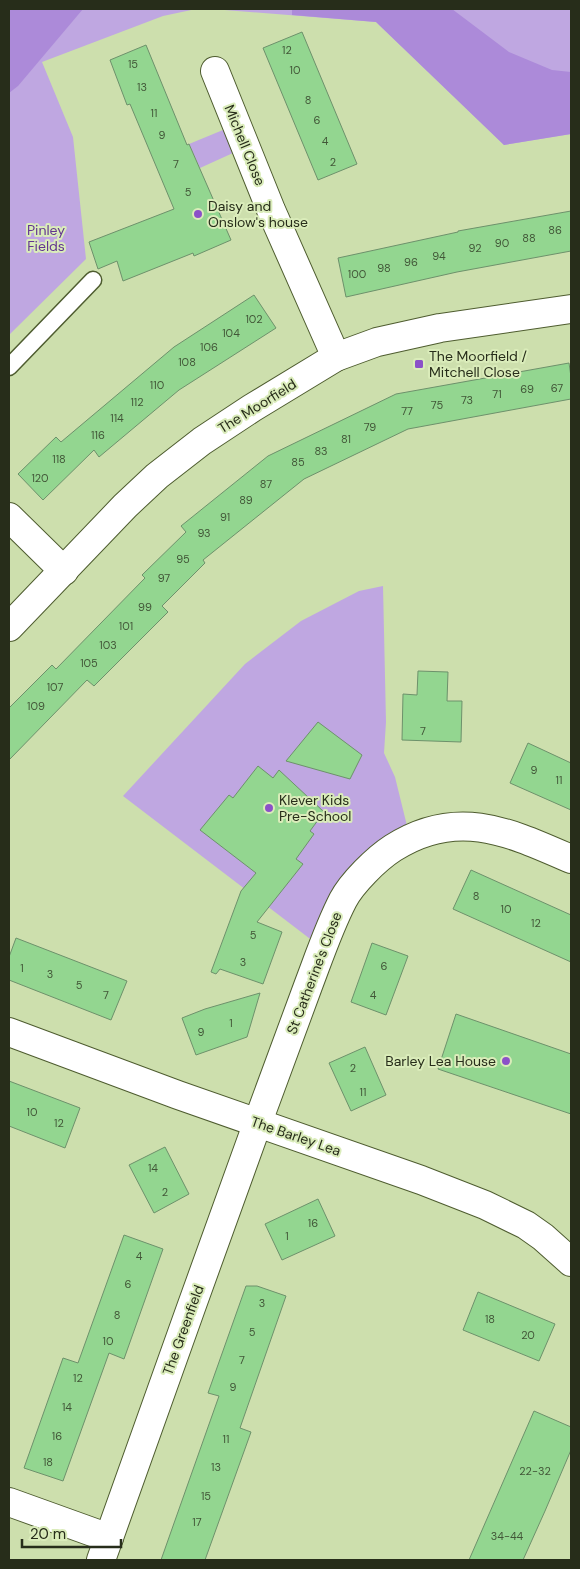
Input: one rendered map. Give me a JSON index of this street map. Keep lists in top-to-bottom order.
{
  "streets": {
    "street": [
      "Michell Close",
      "The Moorfield",
      "St Catherine's Close",
      "The Barley Lea",
      "The Greenfield"
    ]
  },
  "crossings": [
    ["Michell Close", "The Moorfield"],
    ["St Catherine's Close", "The Barley Lea"],
    ["St Catherine's Close", "The Greenfield"],
    ["The Barley Lea", "The Greenfield"]
  ],
  "parks": ["Pinley Fields"],
  "places": {
    "other": ["Daisy and Onslow's house", "Klever Kids Pre-School", "Barley Lea House"],
    "transit": ["The Moorfield / Mitchell Close"]
  },
  "house_numbers": [
    "12",
    "15",
    "10",
    "13",
    "8",
    "11",
    "6",
    "9",
    "4",
    "2",
    "7",
    "5",
    "86",
    "88",
    "90",
    "92",
    "94",
    "96",
    "98",
    "100",
    "102",
    "104",
    "106",
    "108",
    "110",
    "67",
    "69",
    "71",
    "73",
    "112",
    "75",
    "77",
    "114",
    "79",
    "116",
    "81",
    "83",
    "118",
    "85",
    "120",
    "87",
    "89",
    "91",
    "93",
    "95",
    "97",
    "99",
    "101",
    "103",
    "105",
    "107",
    "109",
    "7",
    "9",
    "11",
    "8",
    "10",
    "12",
    "5",
    "3",
    "6",
    "1",
    "3",
    "5",
    "7",
    "4",
    "1",
    "9",
    "2",
    "11",
    "10",
    "12",
    "14",
    "2",
    "16",
    "1",
    "4",
    "6",
    "3",
    "8",
    "18",
    "5",
    "20",
    "10",
    "7",
    "12",
    "9",
    "14",
    "16",
    "11",
    "18",
    "13",
    "22-32",
    "15",
    "17",
    "34-44"
  ],
  "scale_bar": "20 m"
}
